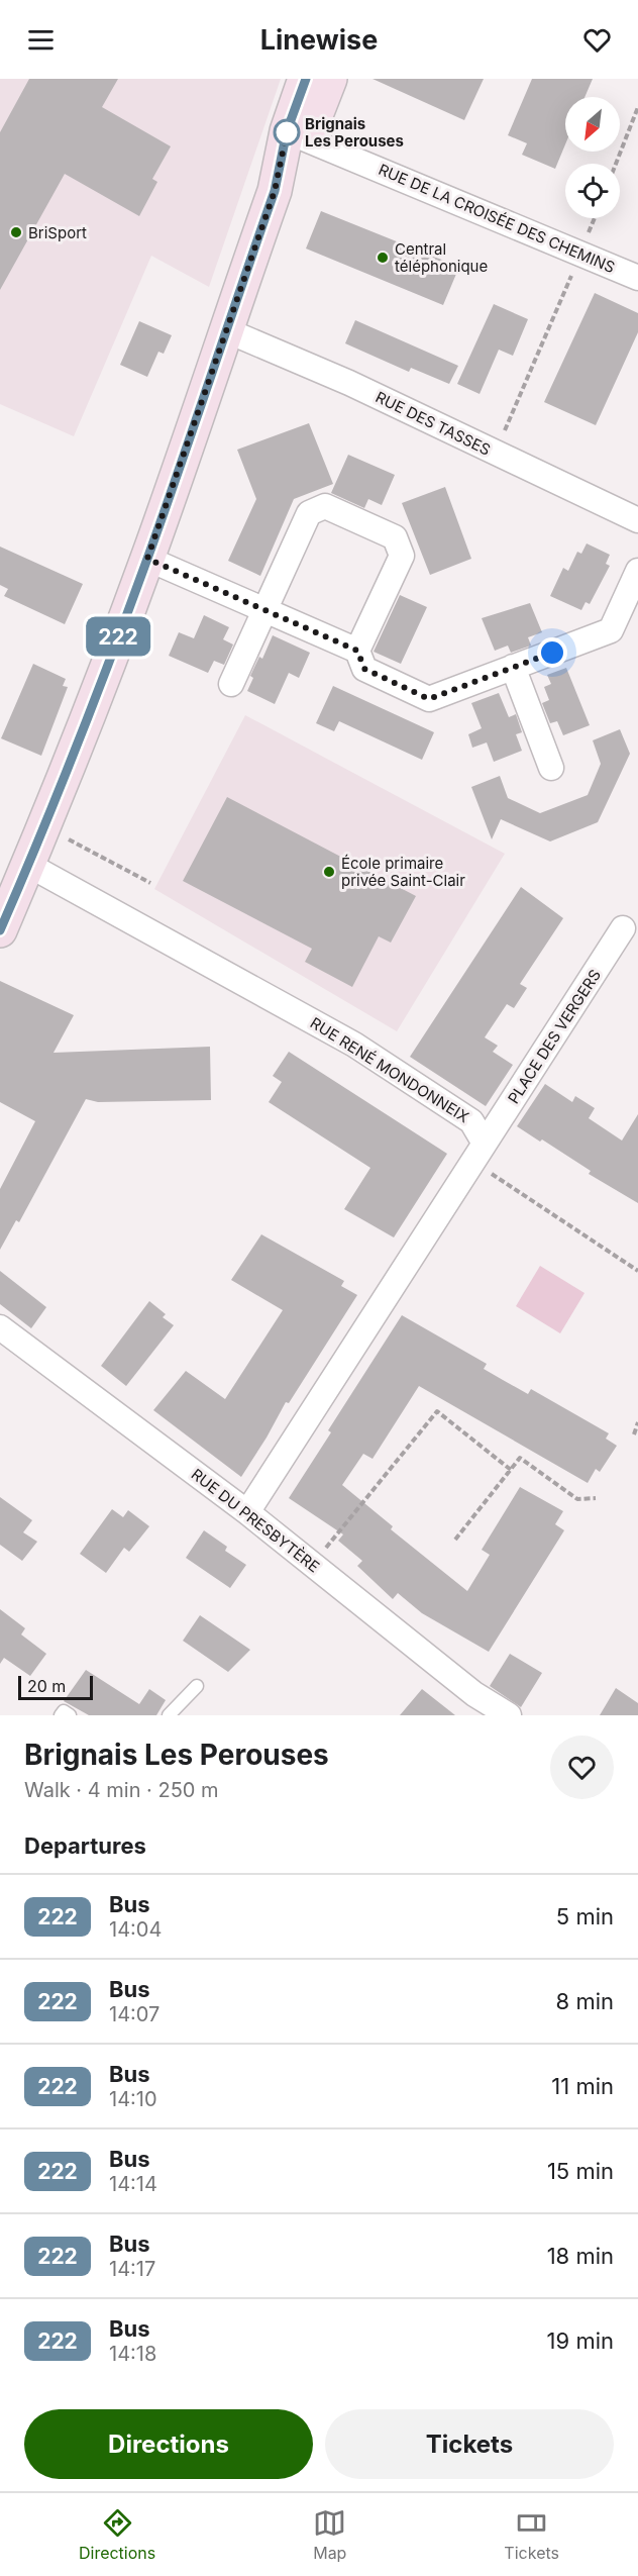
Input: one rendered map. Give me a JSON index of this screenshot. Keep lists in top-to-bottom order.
{
  "streets": {
    "street": [
      "RUE DE LA CROISÉE DES CHEMINS",
      "RUE DES TASSES",
      "PLACE DES VERGERS",
      "RUE RENÉ MONDONNEIX",
      "RUE DU PRESBYTÈRE"
    ]
  },
  "crossings": [
    ["PLACE DES VERGERS", "RUE RENÉ MONDONNEIX"]
  ],
  "places": [
    "Brignais Les Perouses",
    "BriSport",
    "Central téléphonique",
    "École primaire privée Saint-Clair"
  ],
  "lines": ["bus line 222"],
  "scale_bar": "20 m",
  "north": "bottom left",
  "page": {
    "header": "Linewise",
    "on_map": "222",
    "scale": "20 m",
    "heading": [
      ["Brignais Les Perouses", "Walk · 4 min · 250 m"],
      "Departures"
    ],
    "list": [
      {
        "mark": "222",
        "name": "Bus",
        "note": "14:04",
        "value": "5 min"
      },
      {
        "mark": "222",
        "name": "Bus",
        "note": "14:07",
        "value": "8 min"
      },
      {
        "mark": "222",
        "name": "Bus",
        "note": "14:10",
        "value": "11 min"
      },
      {
        "mark": "222",
        "name": "Bus",
        "note": "14:14",
        "value": "15 min"
      },
      {
        "mark": "222",
        "name": "Bus",
        "note": "14:17",
        "value": "18 min"
      },
      {
        "mark": "222",
        "name": "Bus",
        "note": "14:18",
        "value": "19 min"
      }
    ],
    "buttons": ["Directions", "Tickets"],
    "tabs": ["Directions", "Map", "Tickets"]
  }
}
